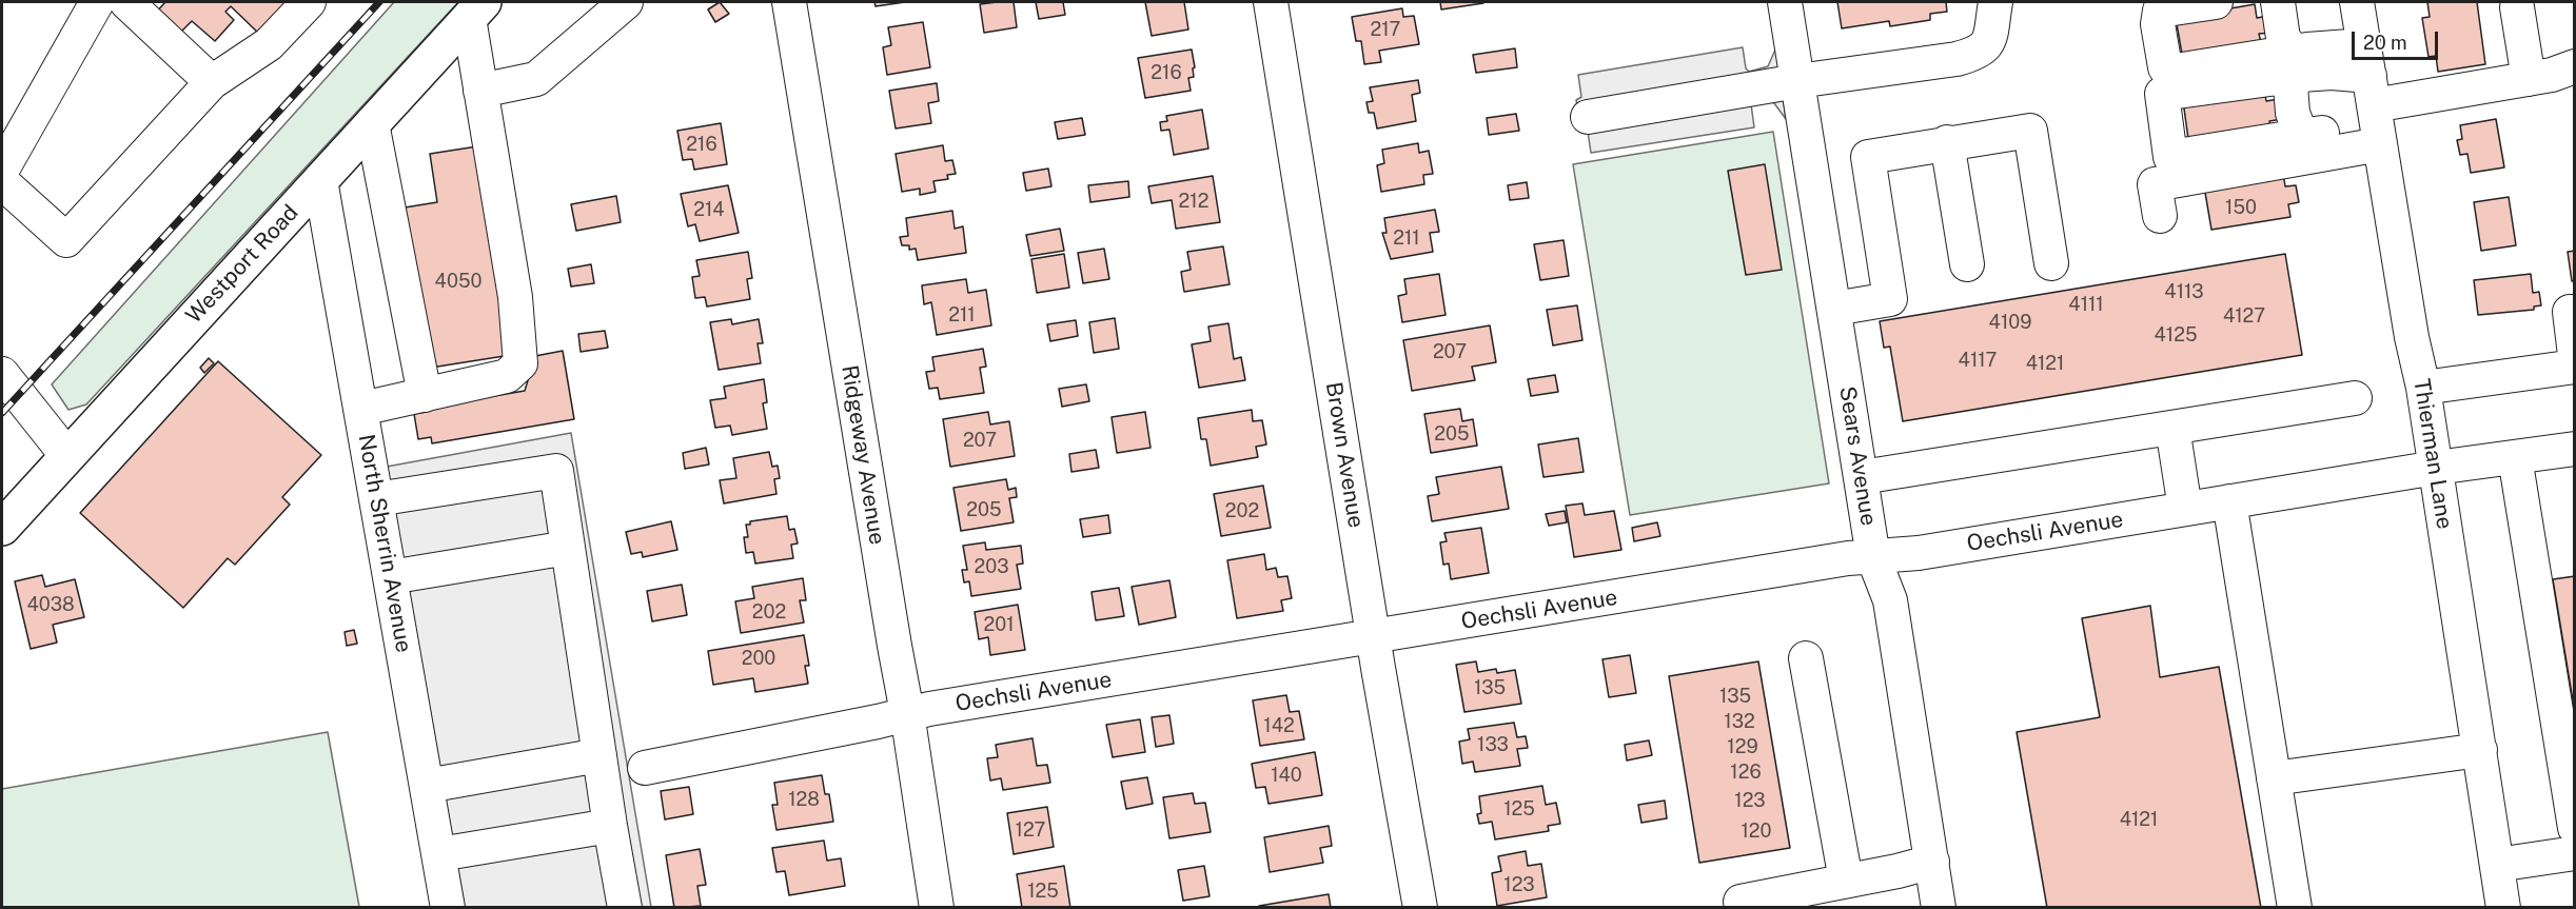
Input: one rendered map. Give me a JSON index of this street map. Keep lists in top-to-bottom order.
{
  "streets": {
    "main road": ["Westport Road"],
    "street": [
      "Thierman Lane",
      "Ridgeway Avenue",
      "Brown Avenue",
      "Sears Avenue",
      "Oechsli Avenue",
      "North Sherrin Avenue"
    ]
  },
  "crossings": [
    ["Westport Road", "North Sherrin Avenue"],
    ["Thierman Lane", "Oechsli Avenue"],
    ["Ridgeway Avenue", "Oechsli Avenue"],
    ["Brown Avenue", "Oechsli Avenue"],
    ["Sears Avenue", "Oechsli Avenue"]
  ],
  "house_numbers": [
    "217",
    "216",
    "216",
    "212",
    "150",
    "214",
    "211",
    "4050",
    "4113",
    "4111",
    "211",
    "4127",
    "4109",
    "4125",
    "207",
    "4117",
    "4121",
    "205",
    "207",
    "205",
    "202",
    "203",
    "4038",
    "202",
    "201",
    "200",
    "135",
    "135",
    "132",
    "142",
    "133",
    "129",
    "126",
    "140",
    "128",
    "123",
    "125",
    "4121",
    "127",
    "120",
    "123",
    "125"
  ],
  "scale_bar": "20 m"
}
